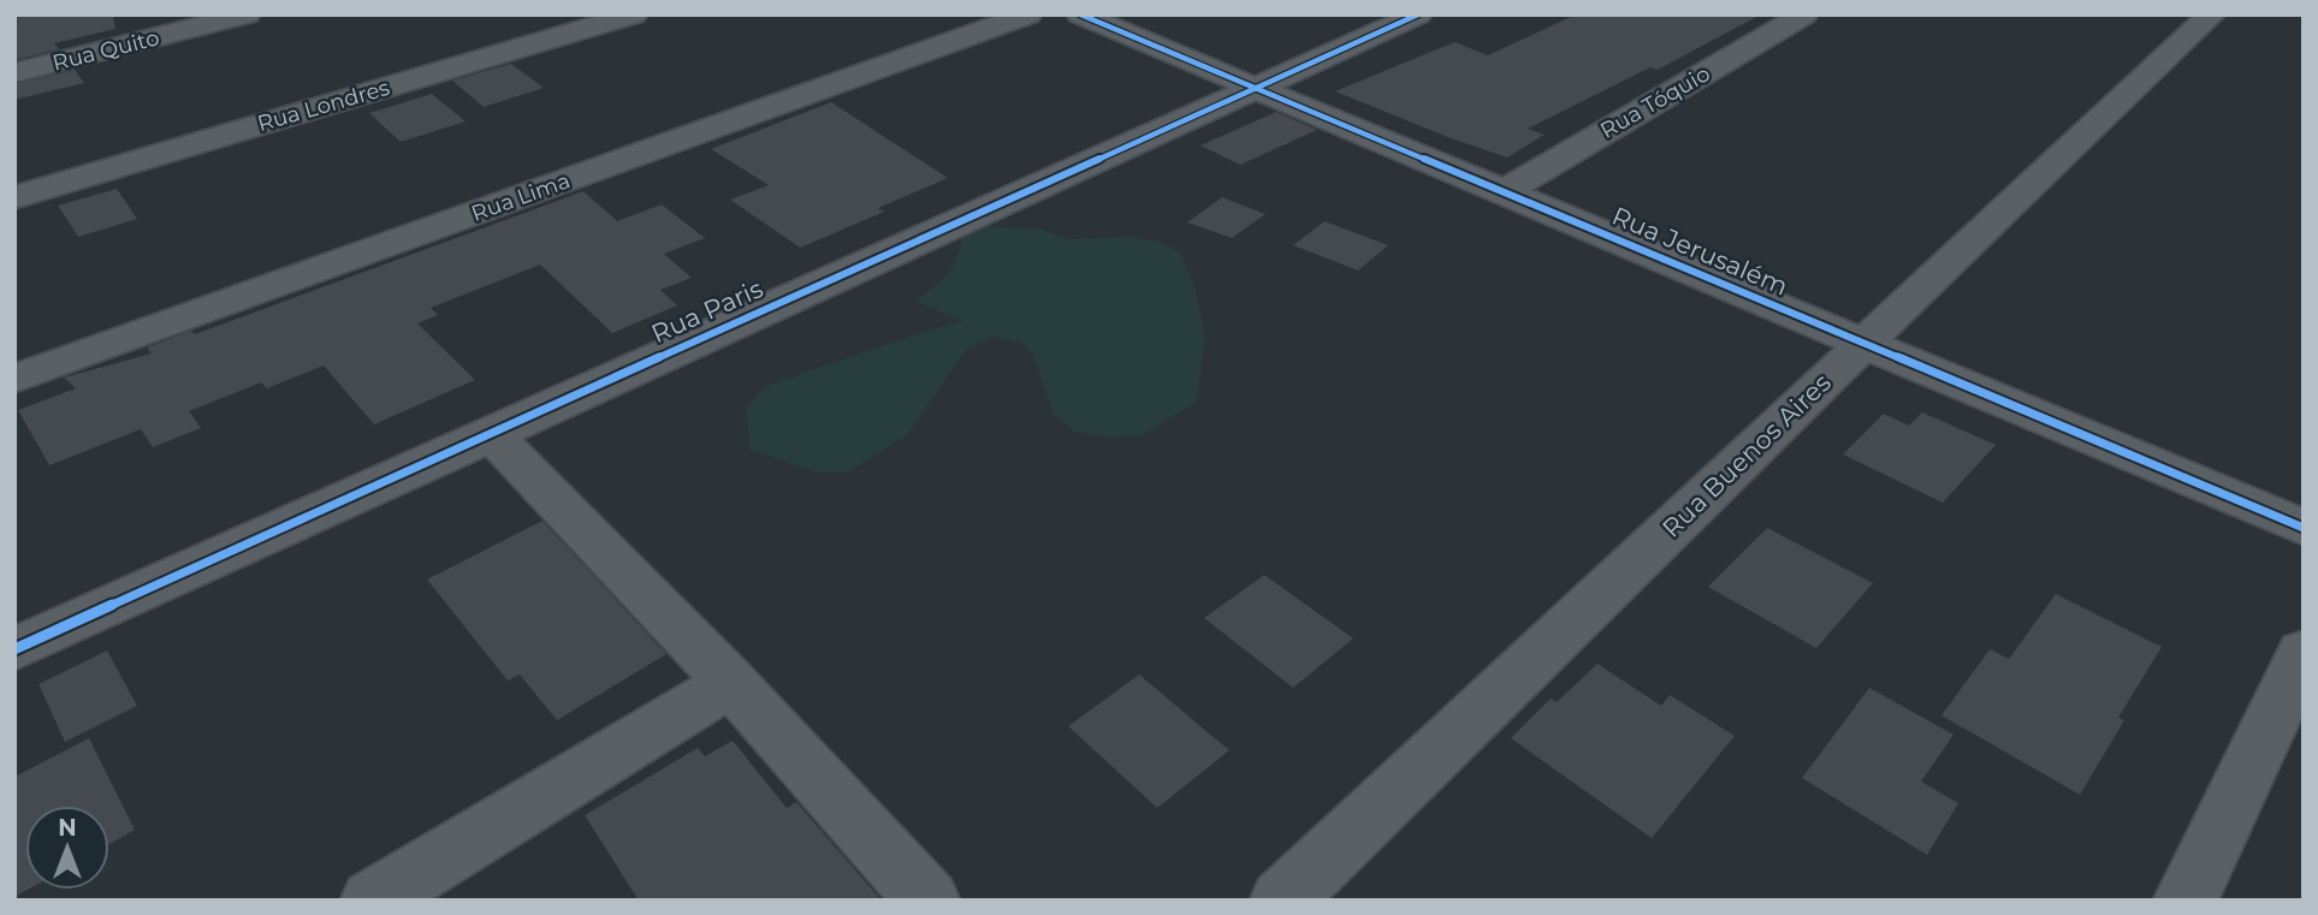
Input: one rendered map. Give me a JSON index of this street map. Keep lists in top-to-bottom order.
{
  "streets": {
    "street": [
      "Rua Quito",
      "Rua Tóquio",
      "Rua Londres",
      "Rua Lima",
      "Rua Jerusalém",
      "Rua Paris",
      "Rua Buenos Aires"
    ]
  },
  "crossings": [
    ["Rua Tóquio", "Rua Jerusalém"],
    ["Rua Jerusalém", "Rua Paris"],
    ["Rua Jerusalém", "Rua Buenos Aires"]
  ],
  "north": "top"
}
